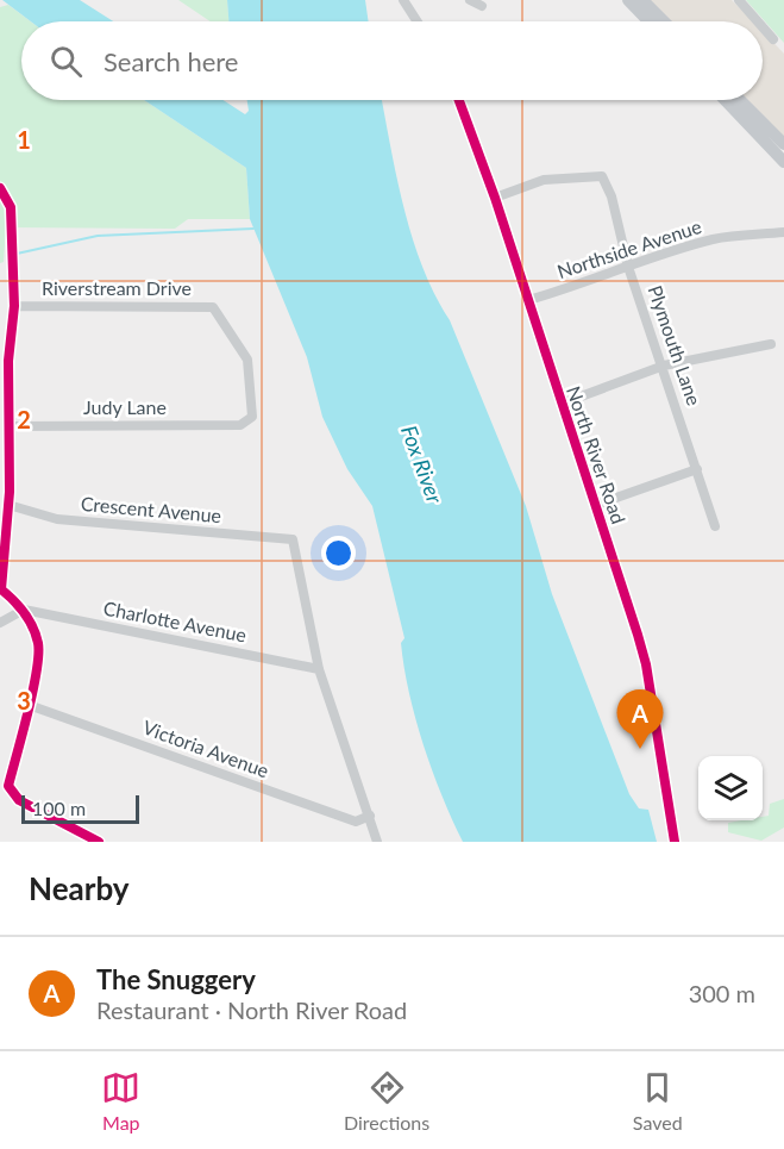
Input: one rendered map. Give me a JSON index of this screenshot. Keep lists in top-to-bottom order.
{
  "streets": {
    "street": [
      "Northside Avenue",
      "Riverstream Drive",
      "Plymouth Lane",
      "Judy Lane",
      "North River Road",
      "Crescent Avenue",
      "Charlotte Avenue",
      "Victoria Avenue"
    ]
  },
  "crossings": [
    ["Northside Avenue", "Plymouth Lane"],
    ["Northside Avenue", "North River Road"],
    ["Riverstream Drive", "Judy Lane"],
    ["Plymouth Lane", "North River Road"],
    ["Crescent Avenue", "Charlotte Avenue"]
  ],
  "water": ["Fox River"],
  "scale_bar": "100 m",
  "page": {
    "search": "Search here",
    "pins": "A",
    "scale": "100 m",
    "heading": "Nearby",
    "list": [
      {
        "mark": "A",
        "name": "The Snuggery",
        "note": "Restaurant · North River Road",
        "value": "300 m"
      }
    ],
    "nav": ["Map", "Directions", "Saved"]
  },
  "grid": {
    "rows": ["1", "2", "3"]
  }
}
